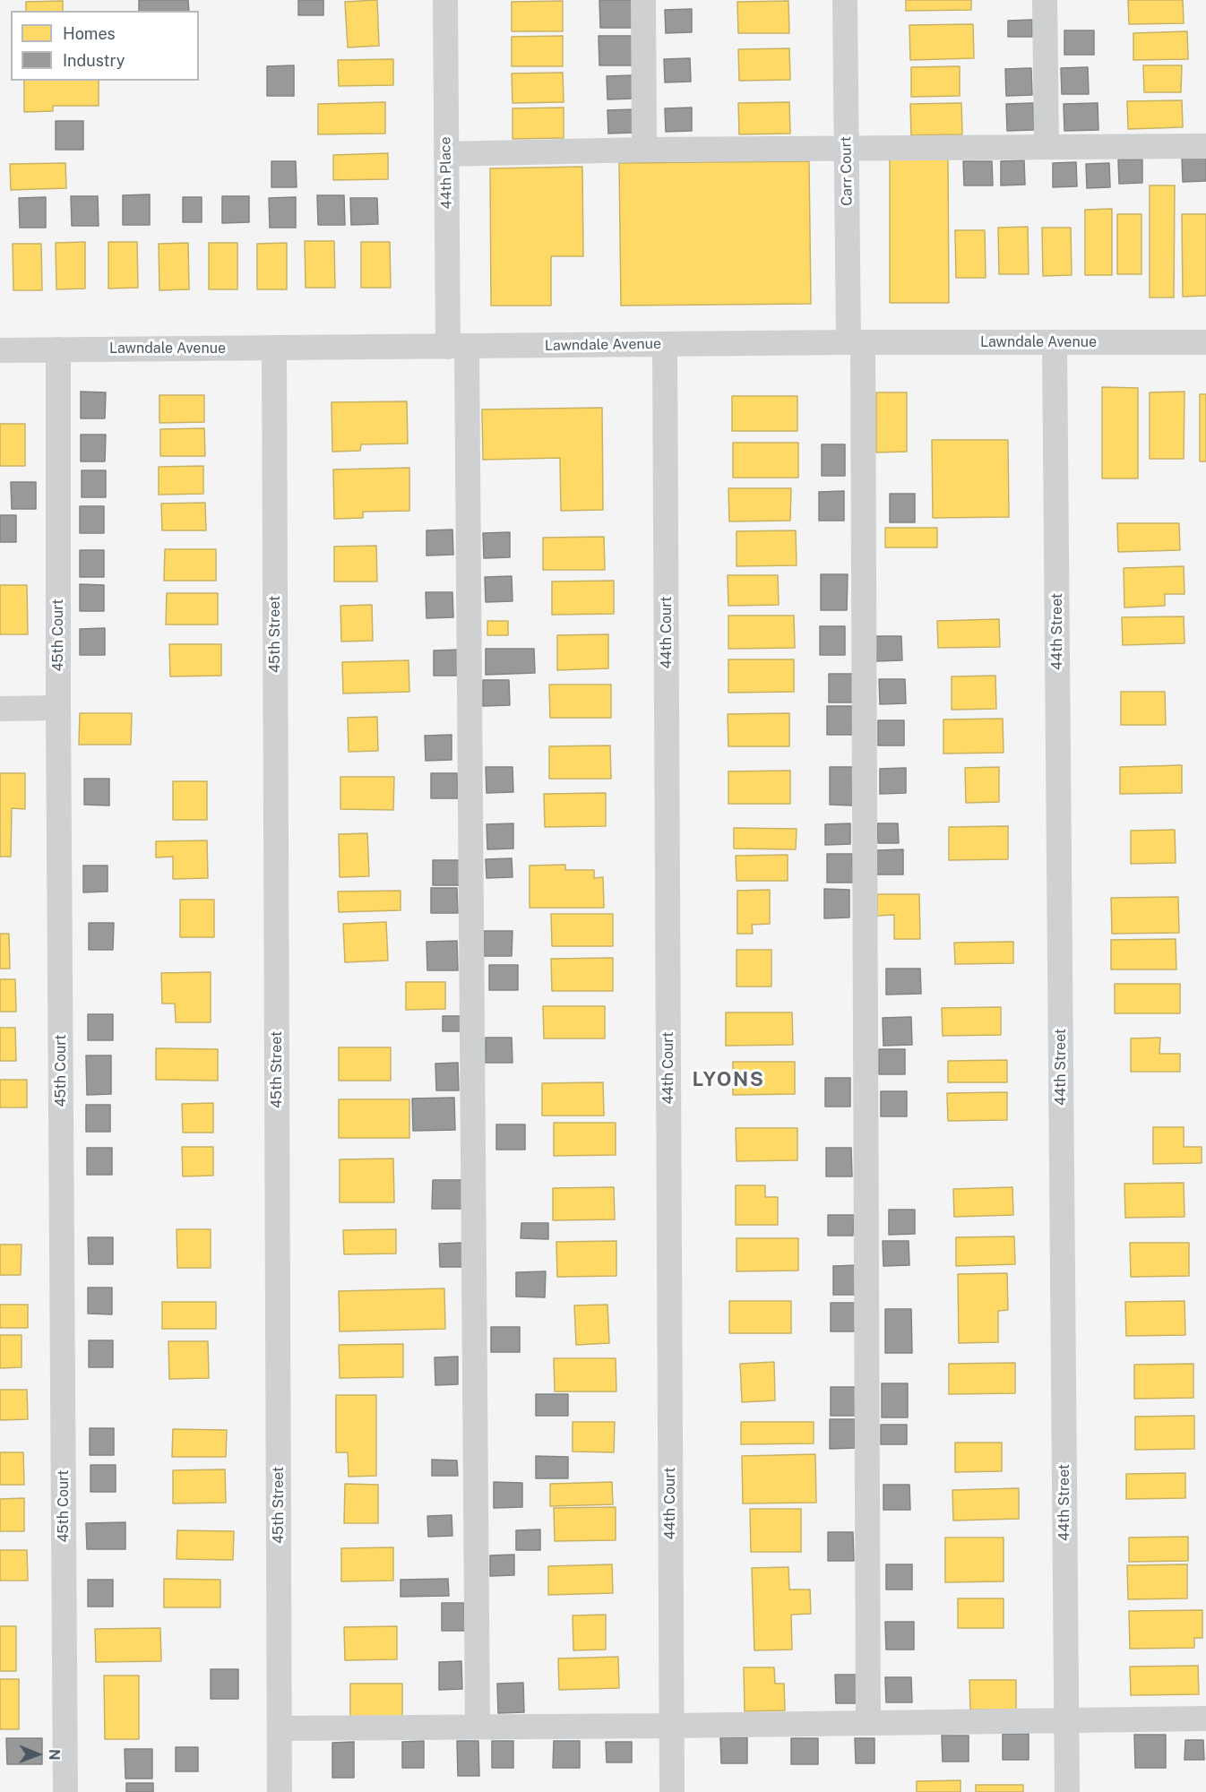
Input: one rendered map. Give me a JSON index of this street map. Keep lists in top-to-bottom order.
{
  "streets": {
    "street": [
      "Carr Court",
      "44th Place",
      "Lawndale Avenue",
      "44th Street",
      "44th Court",
      "45th Street",
      "45th Court"
    ]
  },
  "crossings": [
    ["Carr Court", "Lawndale Avenue"],
    ["44th Place", "Lawndale Avenue"],
    ["Lawndale Avenue", "44th Street"],
    ["Lawndale Avenue", "44th Court"],
    ["Lawndale Avenue", "45th Street"],
    ["Lawndale Avenue", "45th Court"]
  ],
  "districts": ["LYONS"],
  "legend": ["Homes", "Industry"],
  "north": "right"
}
